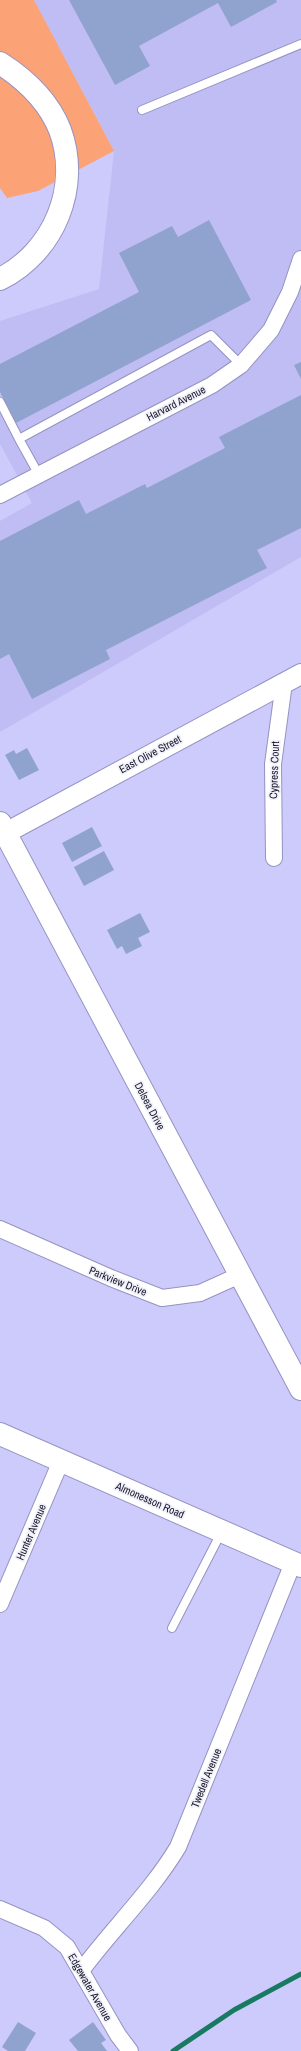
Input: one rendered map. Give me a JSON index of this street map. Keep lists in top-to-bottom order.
{
  "streets": {
    "main road": ["Delsea Drive", "Almonesson Road"],
    "street": [
      "Harvard Avenue",
      "East Olive Street",
      "Cypress Court",
      "Parkview Drive",
      "Hunter Avenue",
      "Twedell Avenue",
      "Edgewater Avenue"
    ]
  },
  "crossings": [
    ["East Olive Street", "Cypress Court"],
    ["East Olive Street", "Delsea Drive"],
    ["Delsea Drive", "Parkview Drive"],
    ["Almonesson Road", "Hunter Avenue"],
    ["Almonesson Road", "Twedell Avenue"],
    ["Twedell Avenue", "Edgewater Avenue"]
  ]
}
